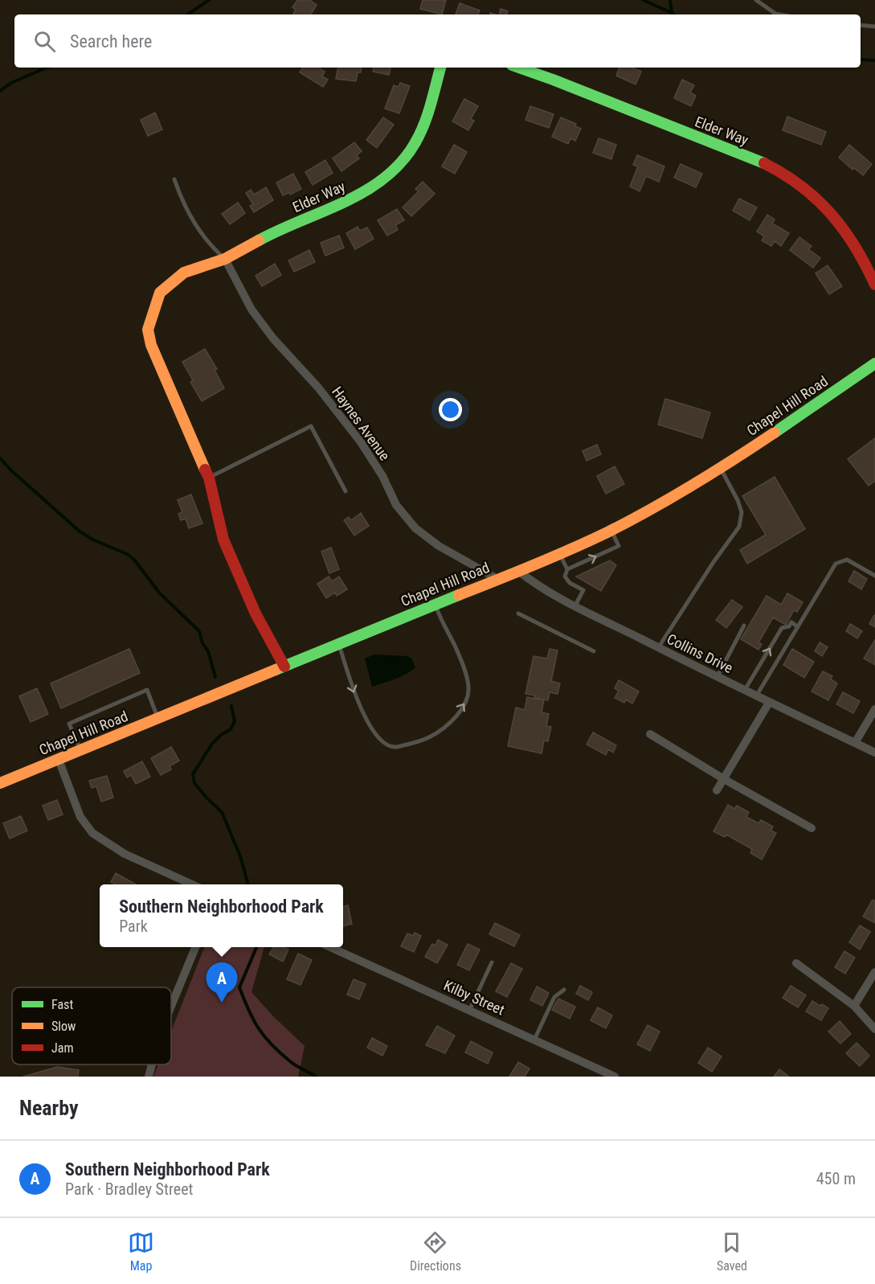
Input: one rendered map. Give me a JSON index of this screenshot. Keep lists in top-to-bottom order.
{
  "streets": {
    "street": [
      "Elder Way",
      "Chapel Hill Road",
      "Haynes Avenue",
      "Collins Drive",
      "Kilby Street"
    ]
  },
  "crossings": [
    ["Elder Way", "Chapel Hill Road"],
    ["Elder Way", "Haynes Avenue"],
    ["Chapel Hill Road", "Haynes Avenue"],
    ["Chapel Hill Road", "Collins Drive"]
  ],
  "legend": ["Fast", "Slow", "Jam"],
  "page": {
    "search": "Search here",
    "popup": ["Southern Neighborhood Park", "Park"],
    "pins": "A",
    "heading": "Nearby",
    "list": [
      {
        "mark": "A",
        "name": "Southern Neighborhood Park",
        "note": "Park · Bradley Street",
        "value": "450 m"
      }
    ],
    "nav": ["Map", "Directions", "Saved"]
  }
}
